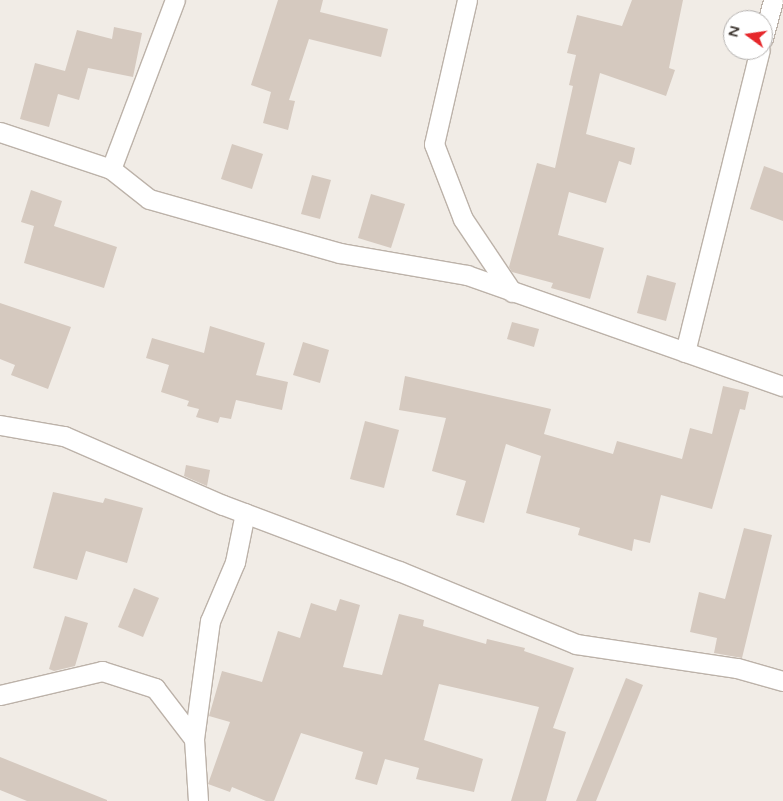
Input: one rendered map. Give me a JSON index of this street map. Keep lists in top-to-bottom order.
{
  "north": "left"
}
